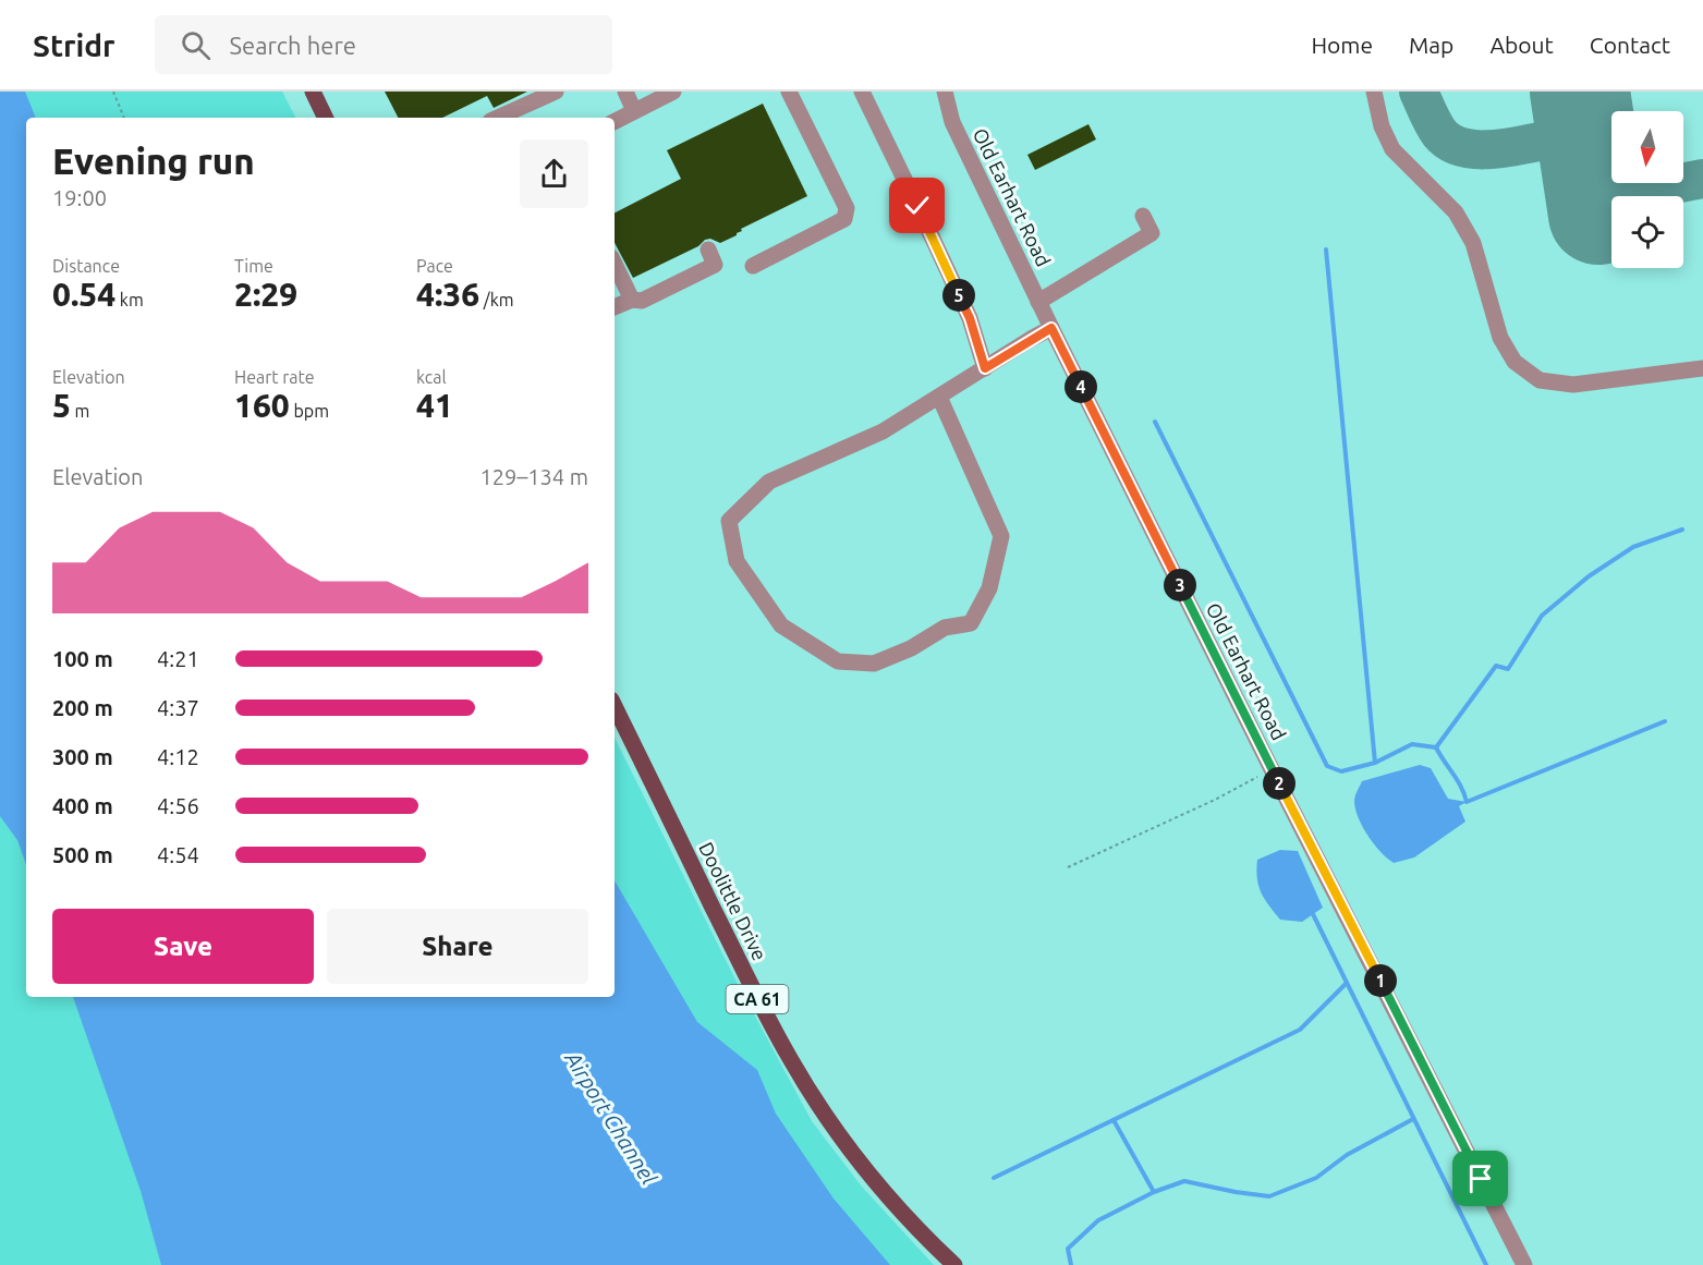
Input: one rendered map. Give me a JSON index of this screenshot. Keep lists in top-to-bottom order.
{
  "streets": {
    "main road": ["Doolittle Drive", "CA 61"],
    "street": ["Old Earhart Road"]
  },
  "water": ["Airport Channel"],
  "north": "bottom",
  "page": {
    "header": "Stridr",
    "search": "Search here",
    "nav": [
      "Home",
      "Map",
      "About",
      "Contact"
    ],
    "heading": ["Evening run", "19:00"],
    "stats": [
      ["Distance", "0.54 km"],
      ["Time", "2:29"],
      ["Pace", "4:36 /km"],
      ["Elevation", "5 m"],
      ["Heart rate", "160 bpm"],
      ["kcal", "41"]
    ],
    "pins": [
      "5",
      "4",
      "3",
      "2",
      "1"
    ],
    "chart": ["Elevation", "129–134 m"],
    "list": [
      {
        "name": "100 m",
        "note": "4:21"
      },
      {
        "name": "200 m",
        "note": "4:37"
      },
      {
        "name": "300 m",
        "note": "4:12"
      },
      {
        "name": "400 m",
        "note": "4:56"
      },
      {
        "name": "500 m",
        "note": "4:54"
      }
    ],
    "buttons": ["Save", "Share"]
  }
}
